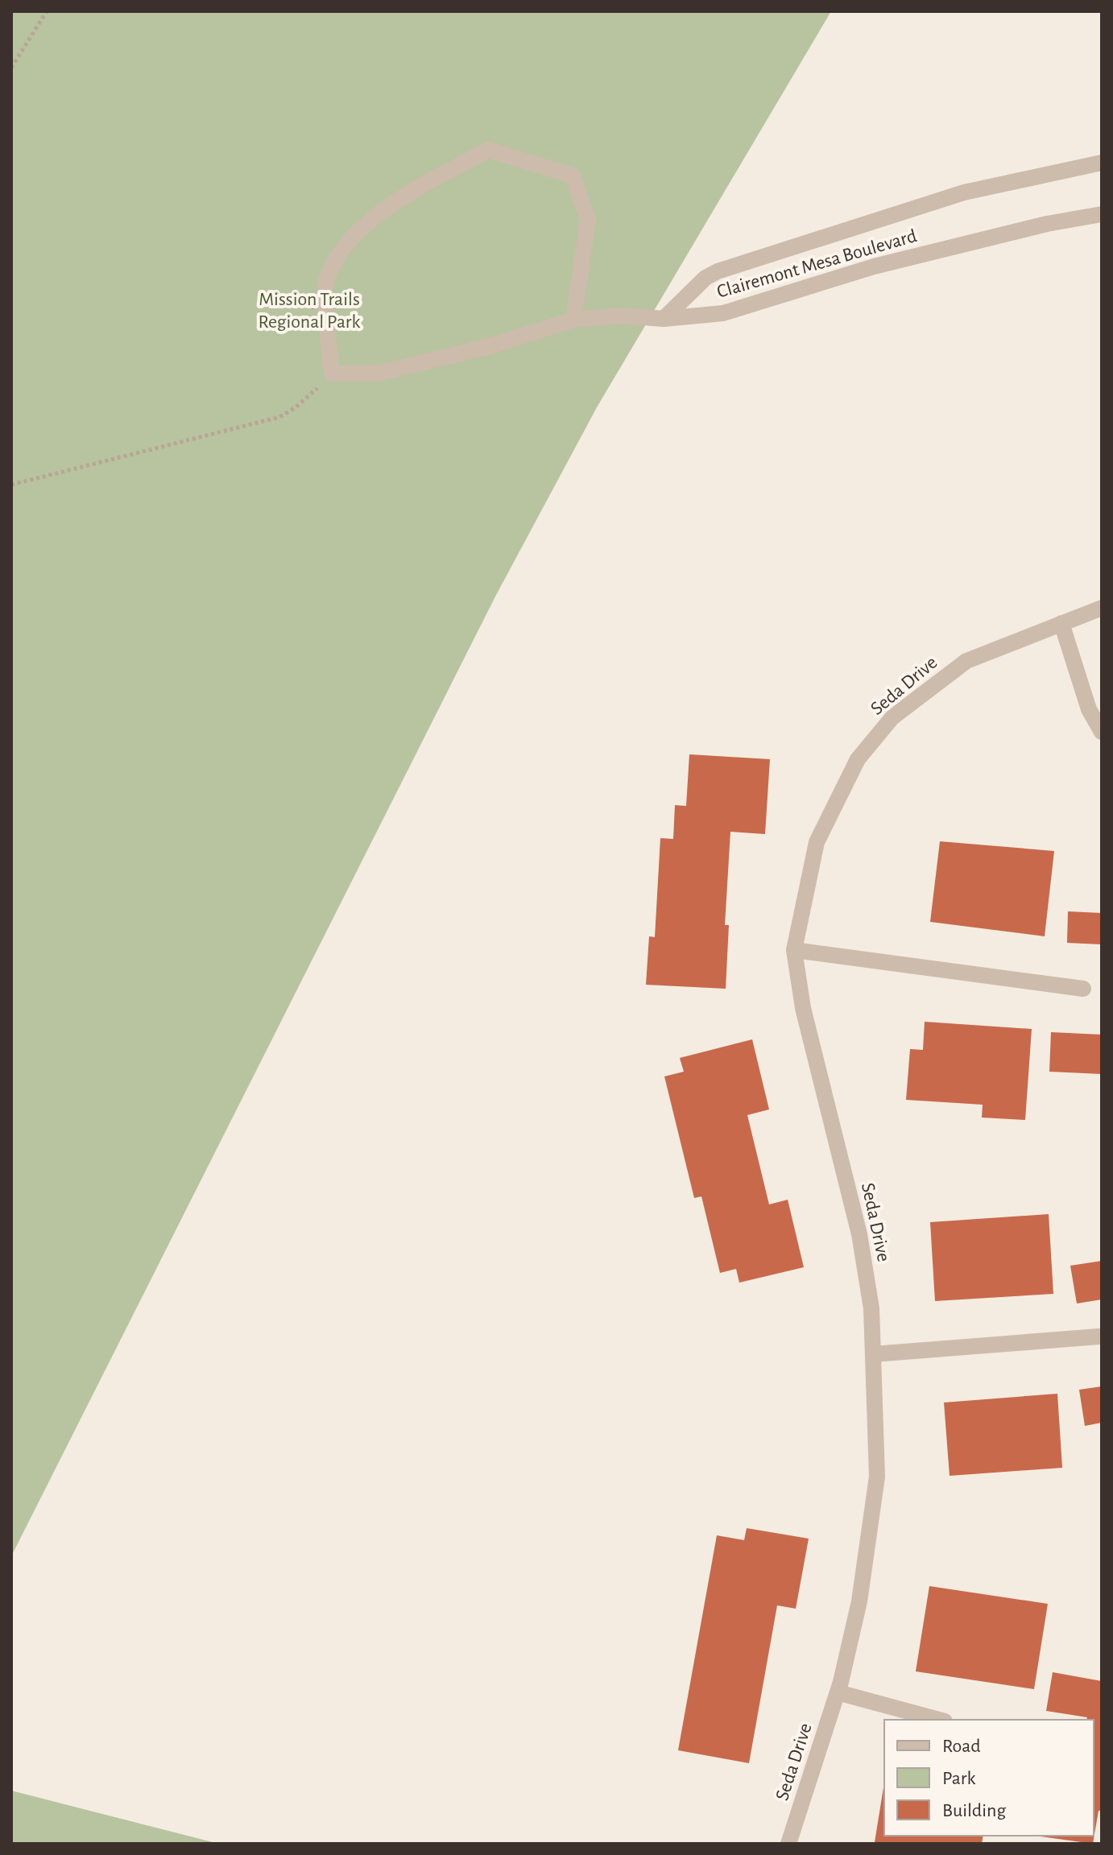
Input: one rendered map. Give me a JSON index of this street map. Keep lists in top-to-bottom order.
{
  "streets": {
    "street": ["Clairemont Mesa Boulevard", "Seda Drive"]
  },
  "parks": ["Mission Trails Regional Park"],
  "legend": ["Road", "Park", "Building"]
}
